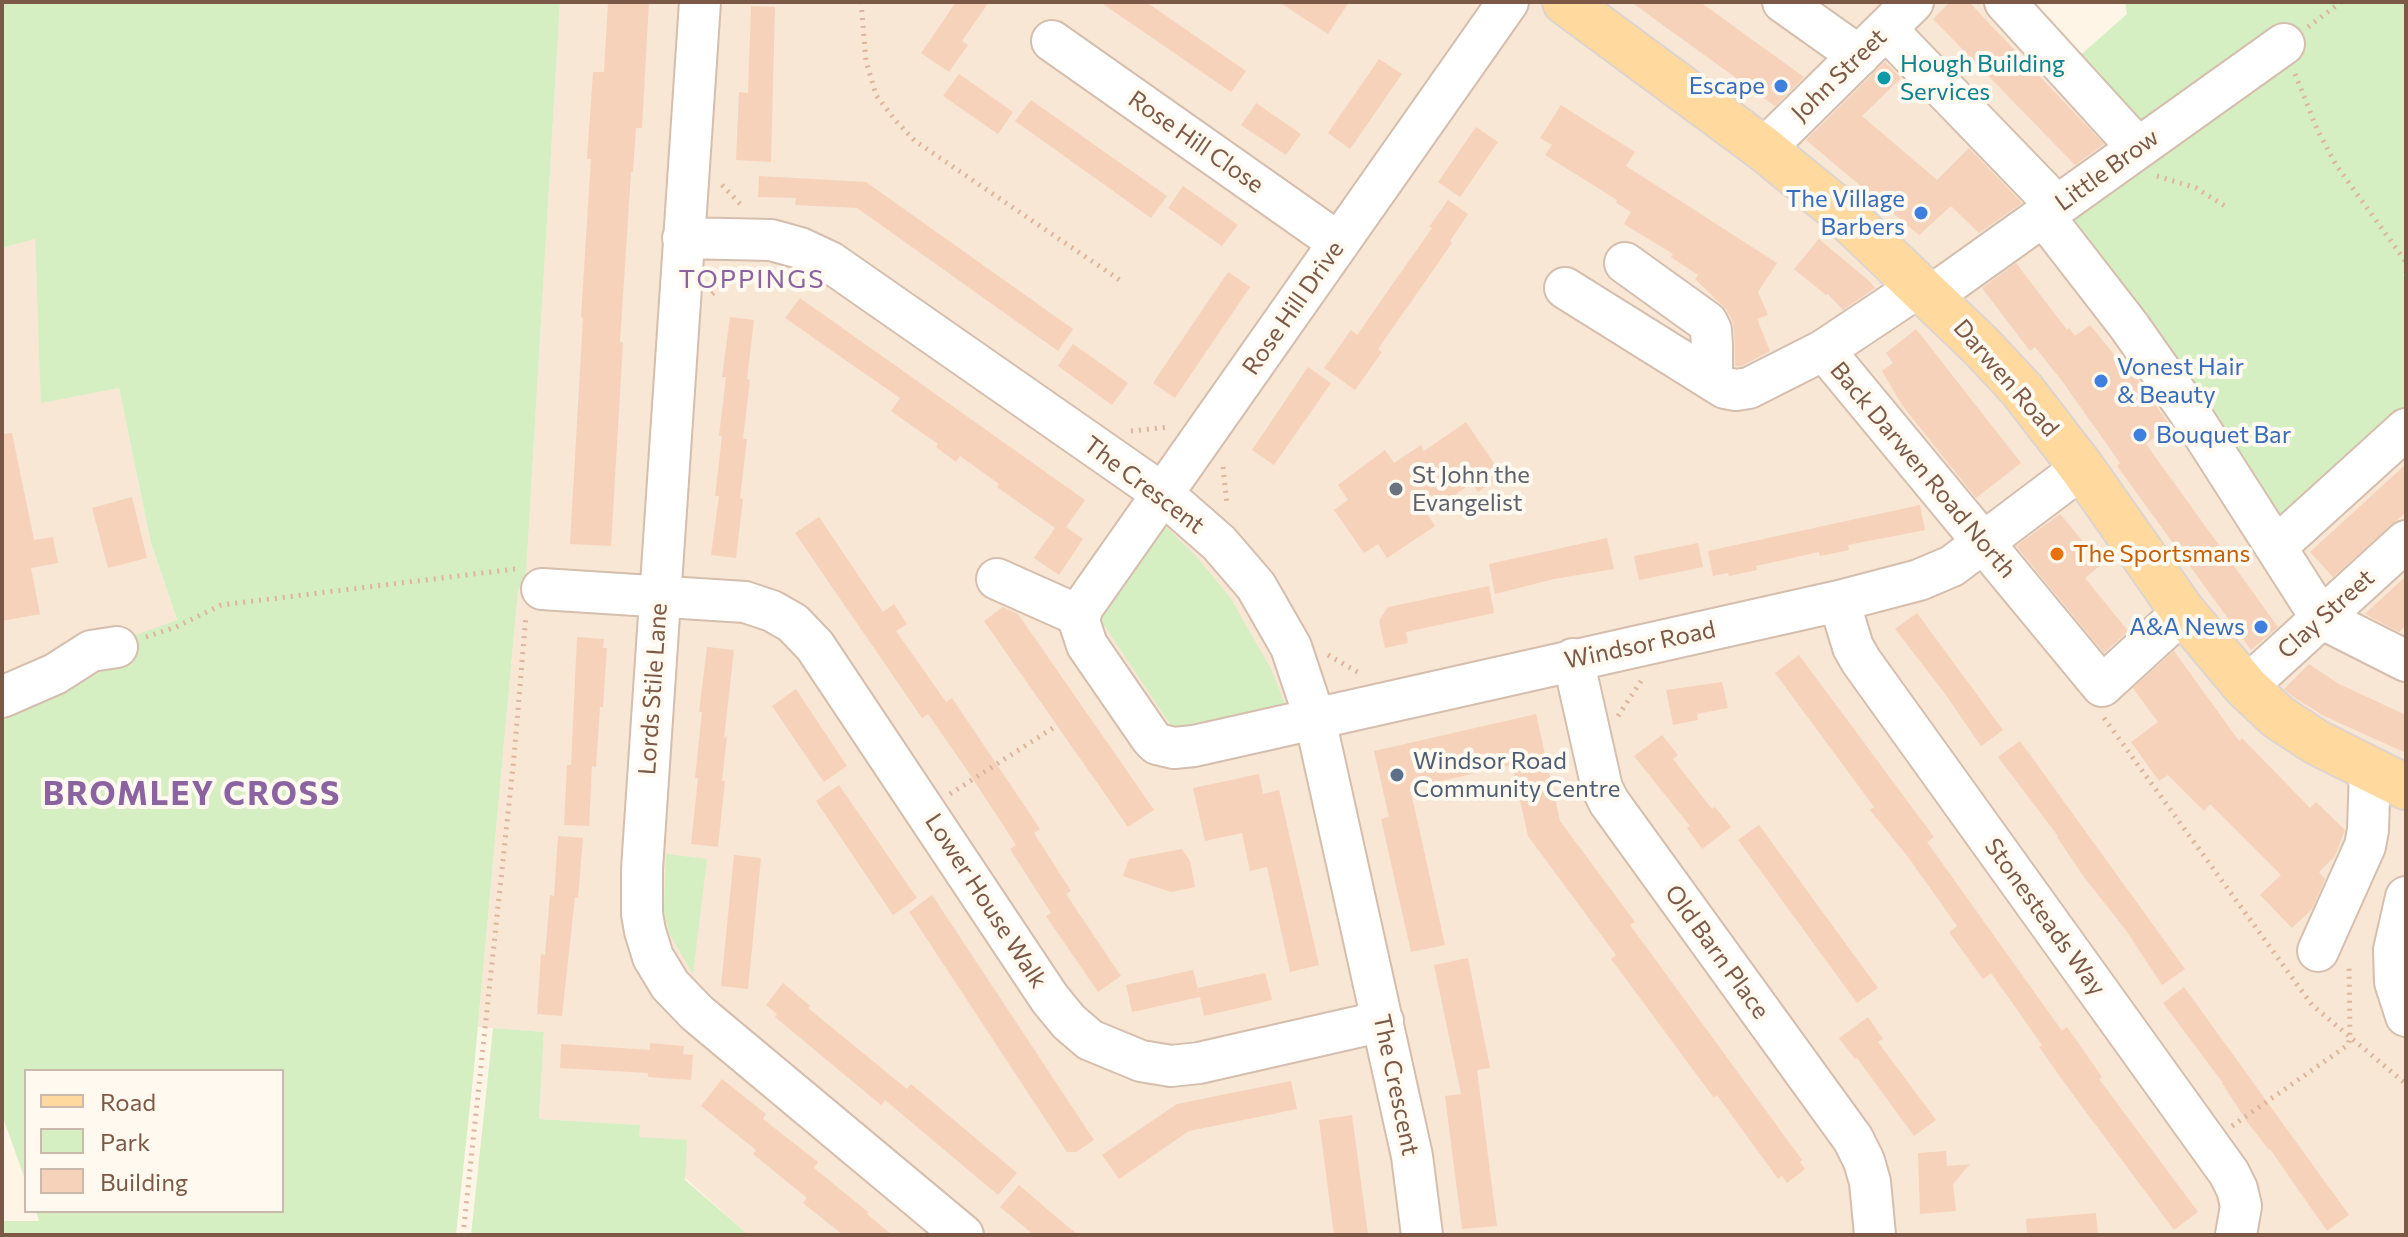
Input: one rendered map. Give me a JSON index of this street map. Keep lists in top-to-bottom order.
{
  "streets": {
    "main road": ["Darwen Road"],
    "street": [
      "John Street",
      "Rose Hill Close",
      "Little Brow",
      "Rose Hill Drive",
      "Back Darwen Road North",
      "The Crescent",
      "Clay Street",
      "Windsor Road",
      "Lords Stile Lane",
      "Lower House Walk",
      "Stonesteads Way",
      "Old Barn Place"
    ]
  },
  "crossings": [
    ["John Street", "Darwen Road"],
    ["Rose Hill Close", "Rose Hill Drive"],
    ["Little Brow", "Darwen Road"],
    ["Little Brow", "Back Darwen Road North"],
    ["Rose Hill Drive", "The Crescent"],
    ["Rose Hill Drive", "Windsor Road"],
    ["Darwen Road", "Clay Street"],
    ["Darwen Road", "Windsor Road"],
    ["Back Darwen Road North", "Windsor Road"],
    ["The Crescent", "Windsor Road"],
    ["The Crescent", "Lords Stile Lane"],
    ["The Crescent", "Lower House Walk"],
    ["Windsor Road", "Stonesteads Way"],
    ["Windsor Road", "Old Barn Place"],
    ["Lords Stile Lane", "Lower House Walk"]
  ],
  "districts": ["TOPPINGS", "BROMLEY CROSS"],
  "places": [
    "Hough Building Services",
    "Escape",
    "The Village Barbers",
    "Vonest Hair & Beauty",
    "Bouquet Bar",
    "St John the Evangelist",
    "The Sportsmans",
    "A&A News",
    "Windsor Road Community Centre"
  ],
  "legend": ["Road", "Park", "Building"]
}
